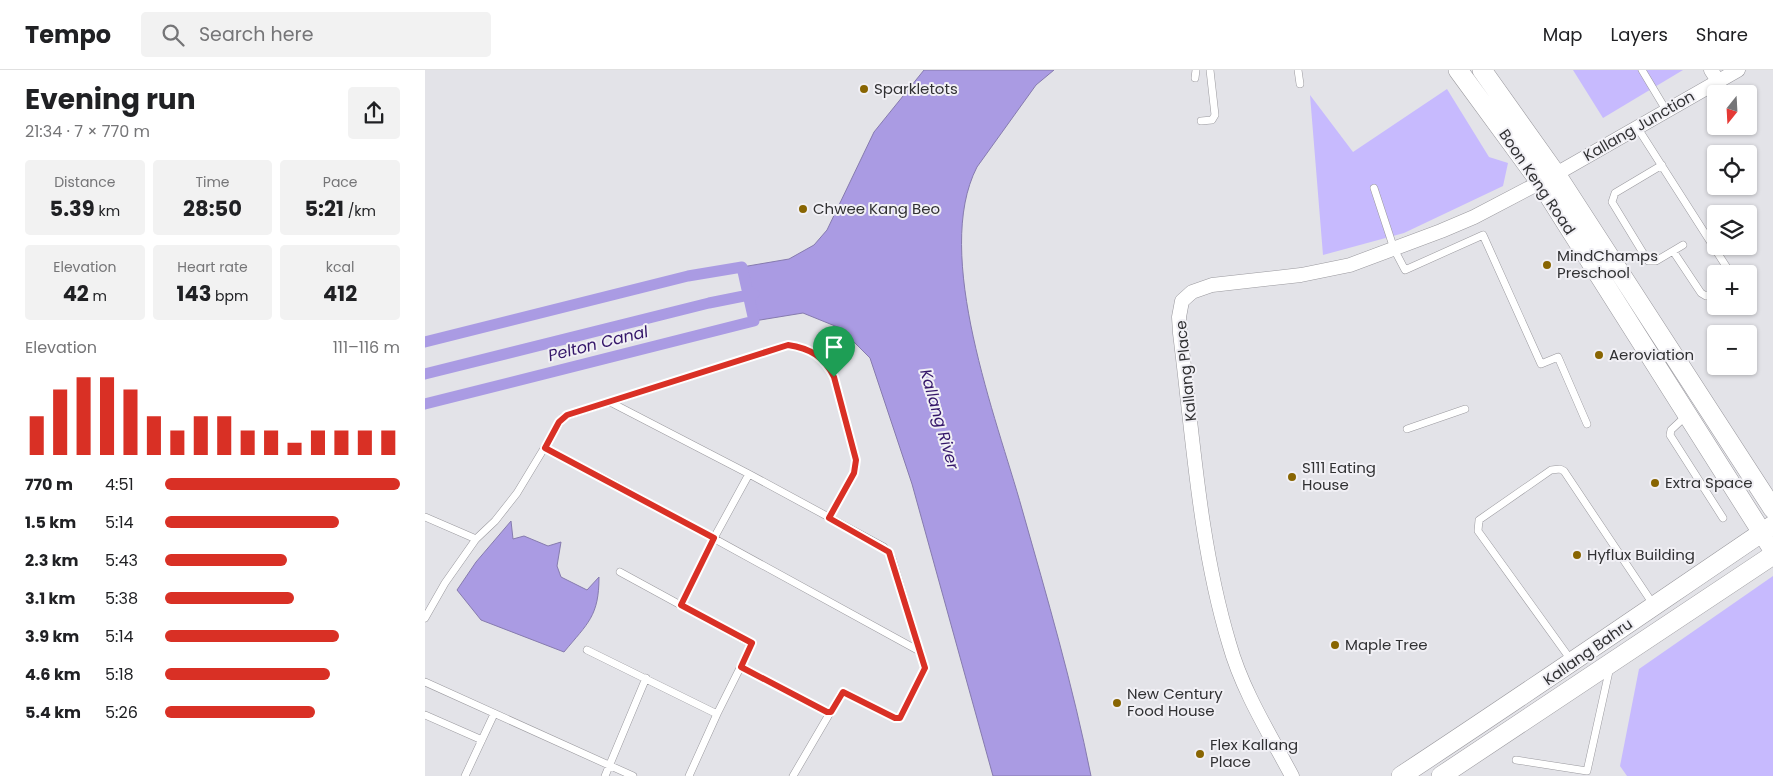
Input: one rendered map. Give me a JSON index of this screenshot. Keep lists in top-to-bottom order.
{
  "streets": {
    "main road": ["Boon Keng Road", "Kallang Bahru"],
    "street": ["Kallang Junction", "Kallang Place"]
  },
  "crossings": [
    ["Kallang Junction", "Boon Keng Road"],
    ["Kallang Junction", "Kallang Place"],
    ["Boon Keng Road", "Kallang Place"],
    ["Boon Keng Road", "Kallang Bahru"]
  ],
  "water": ["Pelton Canal", "Kallang River"],
  "places": [
    "Sparkletots",
    "Chwee Kang Beo",
    "MindChamps Preschool",
    "Aeroviation",
    "S111 Eating House",
    "Extra Space",
    "Hyflux Building",
    "Maple Tree",
    "New Century Food House",
    "Flex Kallang Place"
  ],
  "north": "bottom",
  "page": {
    "header": "Tempo",
    "search": "Search here",
    "nav": ["Map", "Layers", "Share"],
    "heading": ["Evening run", "21:34 · 7 × 770 m"],
    "map_buttons": ["+", "−"],
    "stats": [
      ["Distance", "5.39 km"],
      ["Time", "28:50"],
      ["Pace", "5:21 /km"],
      ["Elevation", "42 m"],
      ["Heart rate", "143 bpm"],
      ["kcal", "412"]
    ],
    "chart": ["Elevation", "111–116 m"],
    "list": [
      {
        "name": "770 m",
        "note": "4:51"
      },
      {
        "name": "1.5 km",
        "note": "5:14"
      },
      {
        "name": "2.3 km",
        "note": "5:43"
      },
      {
        "name": "3.1 km",
        "note": "5:38"
      },
      {
        "name": "3.9 km",
        "note": "5:14"
      },
      {
        "name": "4.6 km",
        "note": "5:18"
      },
      {
        "name": "5.4 km",
        "note": "5:26"
      }
    ]
  }
}
